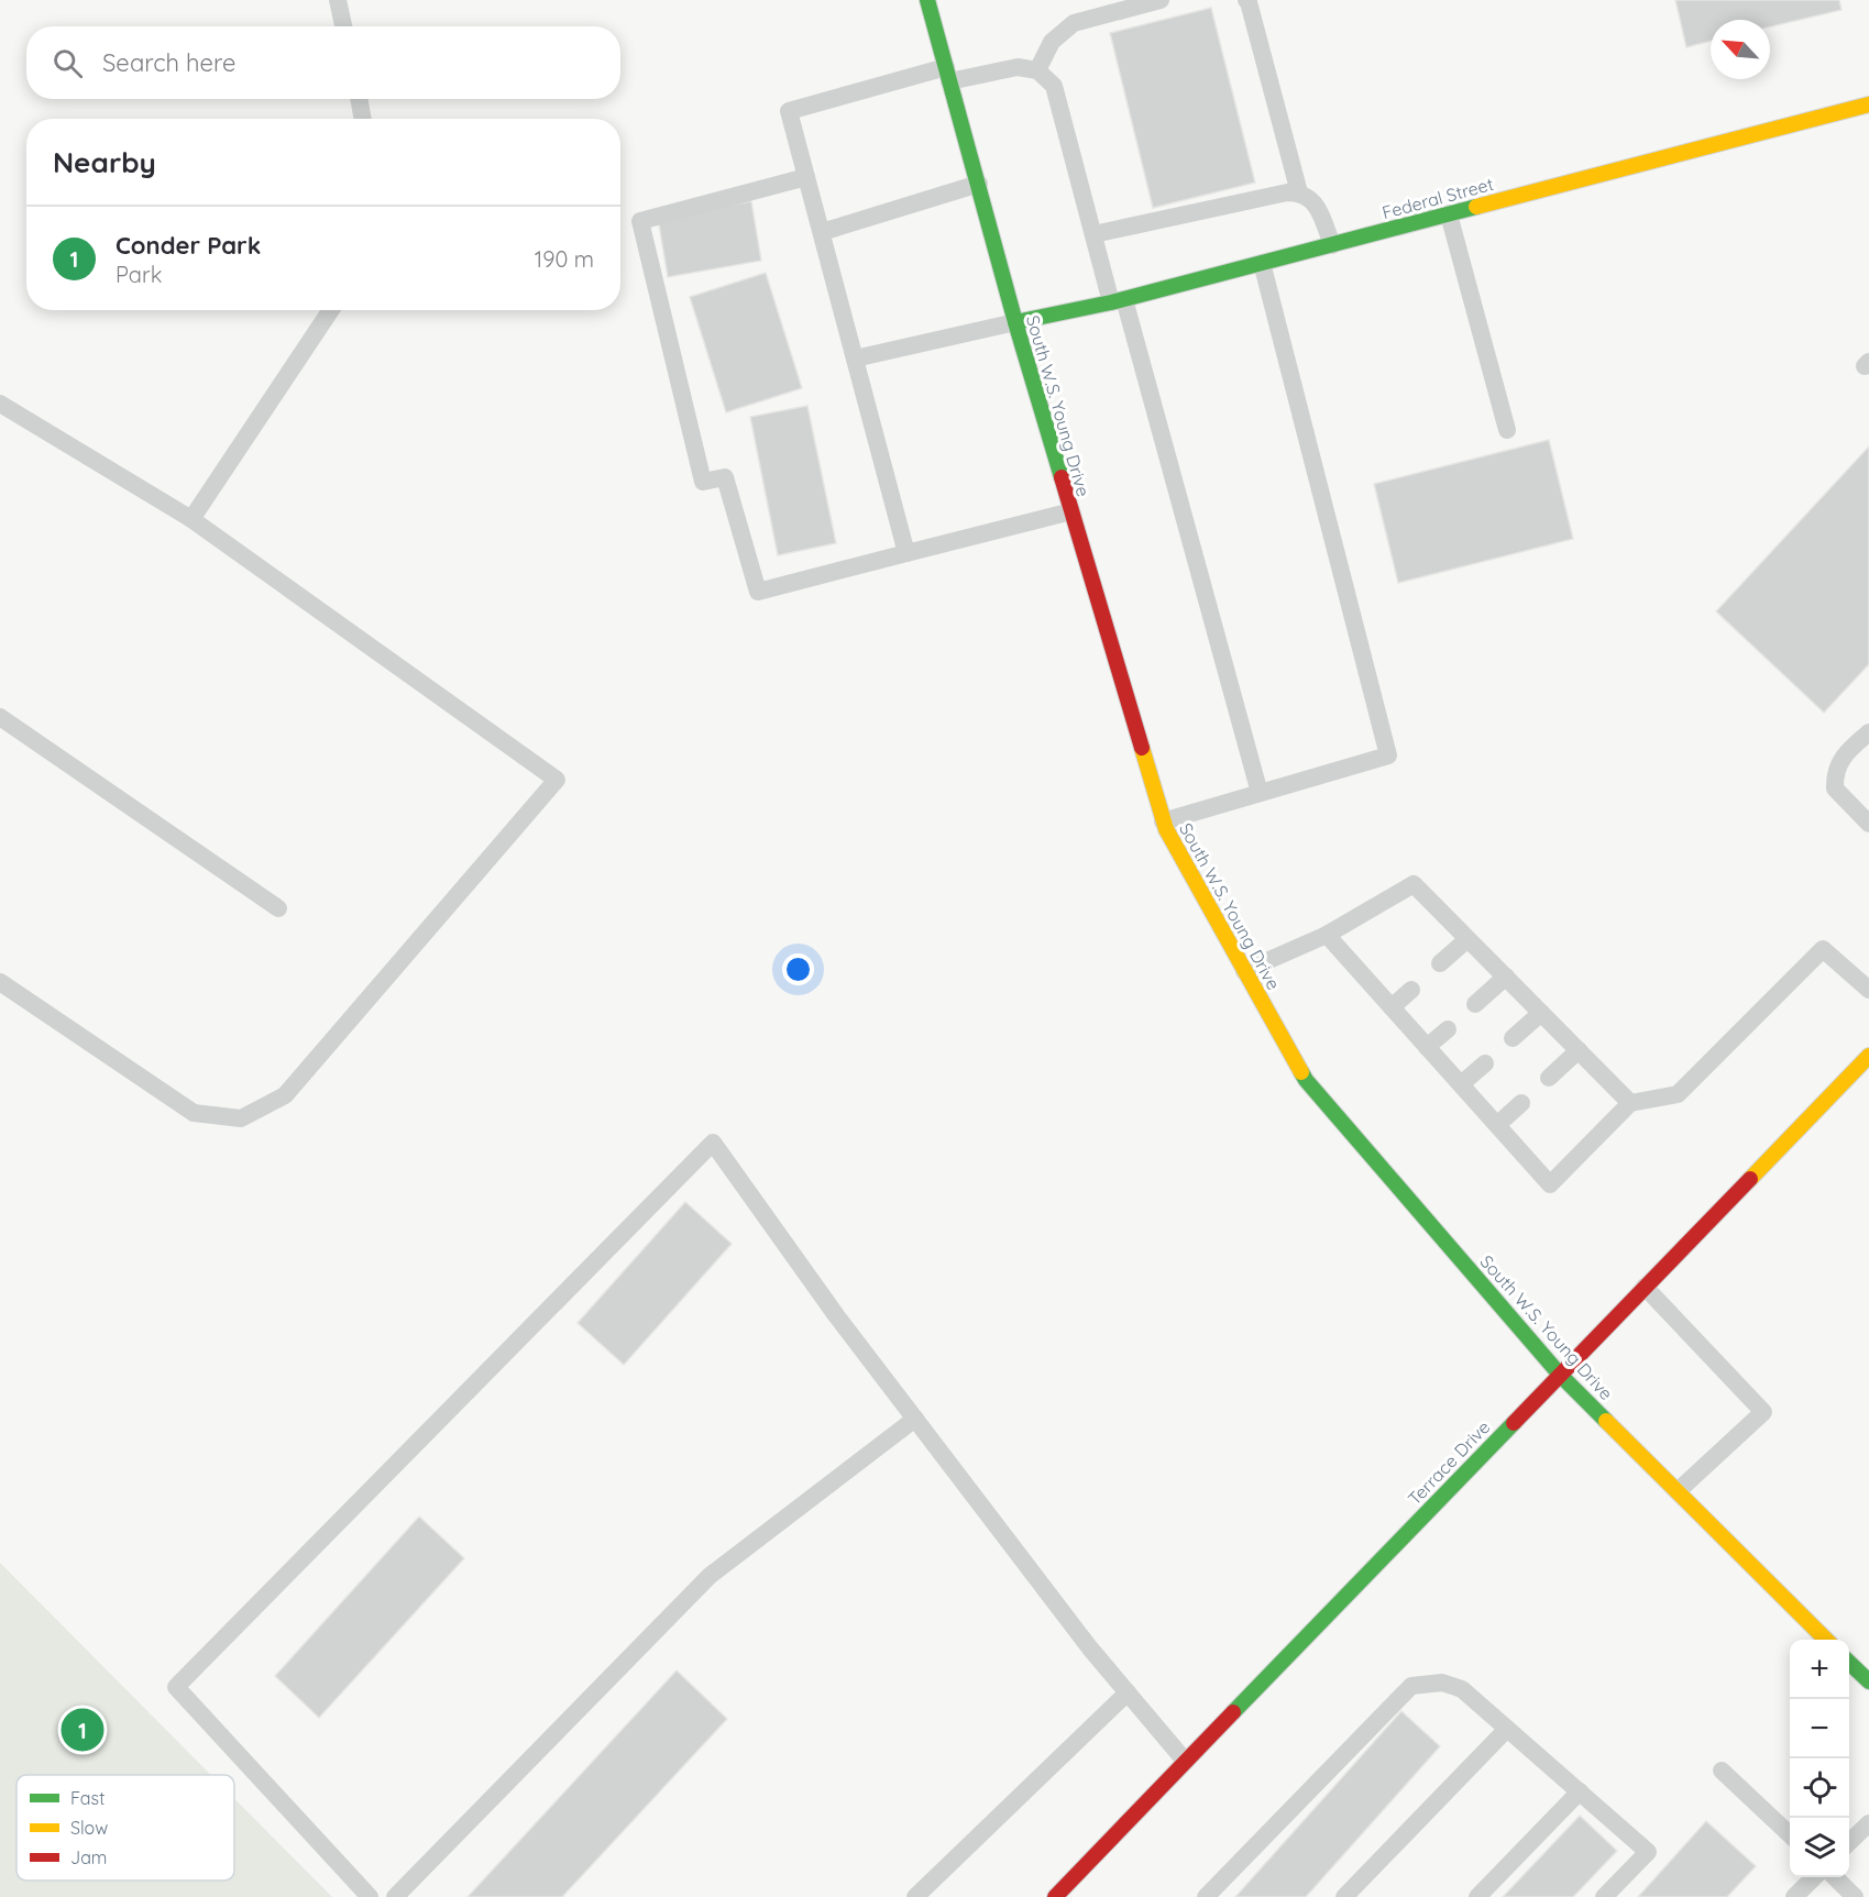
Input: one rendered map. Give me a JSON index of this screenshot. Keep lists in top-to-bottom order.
{
  "streets": {
    "street": ["Federal Street", "South W.S. Young Drive", "Terrace Drive"]
  },
  "crossings": [
    ["Federal Street", "South W.S. Young Drive"],
    ["South W.S. Young Drive", "Terrace Drive"]
  ],
  "legend": ["Fast", "Slow", "Jam"],
  "north": "top left",
  "page": {
    "search": "Search here",
    "heading": "Nearby",
    "list": [
      {
        "mark": "1",
        "name": "Conder Park",
        "note": "Park",
        "value": "190 m"
      }
    ],
    "map_buttons": ["+", "−"],
    "pins": "1"
  }
}
